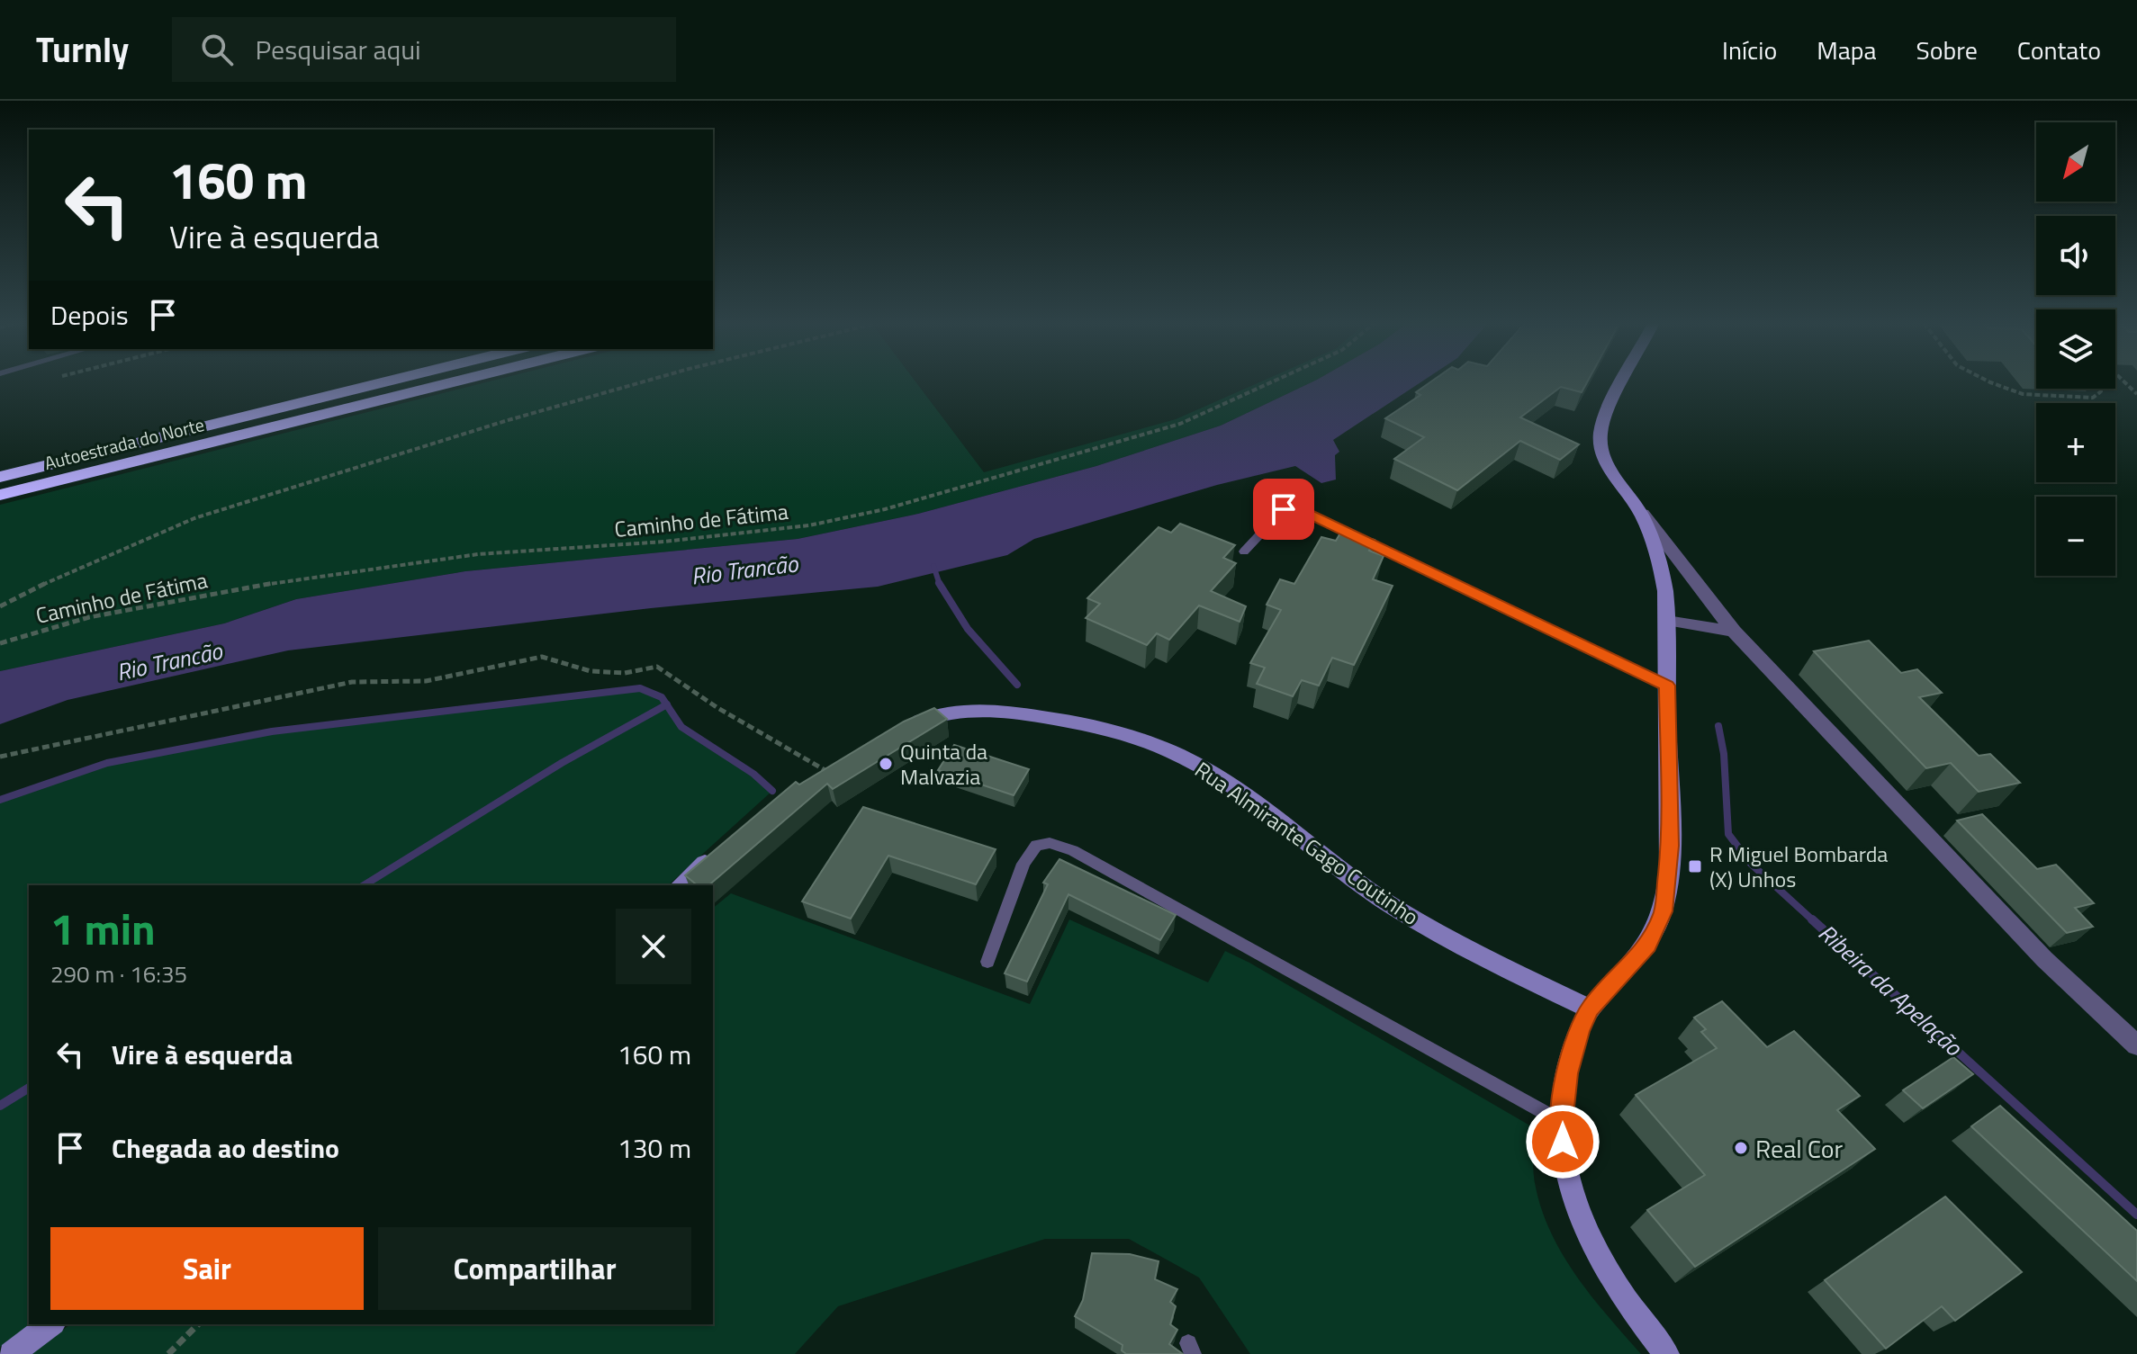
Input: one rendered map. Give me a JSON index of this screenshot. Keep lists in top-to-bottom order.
{
  "streets": {
    "highway": ["Autoestrada do Norte"],
    "main road": ["Rua Almirante Gago Coutinho"],
    "path": ["Caminho de Fátima"]
  },
  "water": ["Rio Trancão", "Ribeira da Apelação"],
  "places": {
    "other": ["Quinta da Malvazia", "Real Cor"],
    "transit": ["R Miguel Bombarda (X) Unhos"]
  },
  "north": "bottom left",
  "page": {
    "header": "Turnly",
    "search": "Pesquisar aqui",
    "nav": [
      "Início",
      "Mapa",
      "Sobre",
      "Contato"
    ],
    "map_buttons": ["+", "−"],
    "turn": ["160 m", "Vire à esquerda"],
    "then": "Depois",
    "heading": ["1 min", "290 m · 16:35"],
    "list": [
      {
        "name": "Vire à esquerda",
        "value": "160 m"
      },
      {
        "name": "Chegada ao destino",
        "value": "130 m"
      }
    ],
    "buttons": ["Sair", "Compartilhar"]
  }
}
